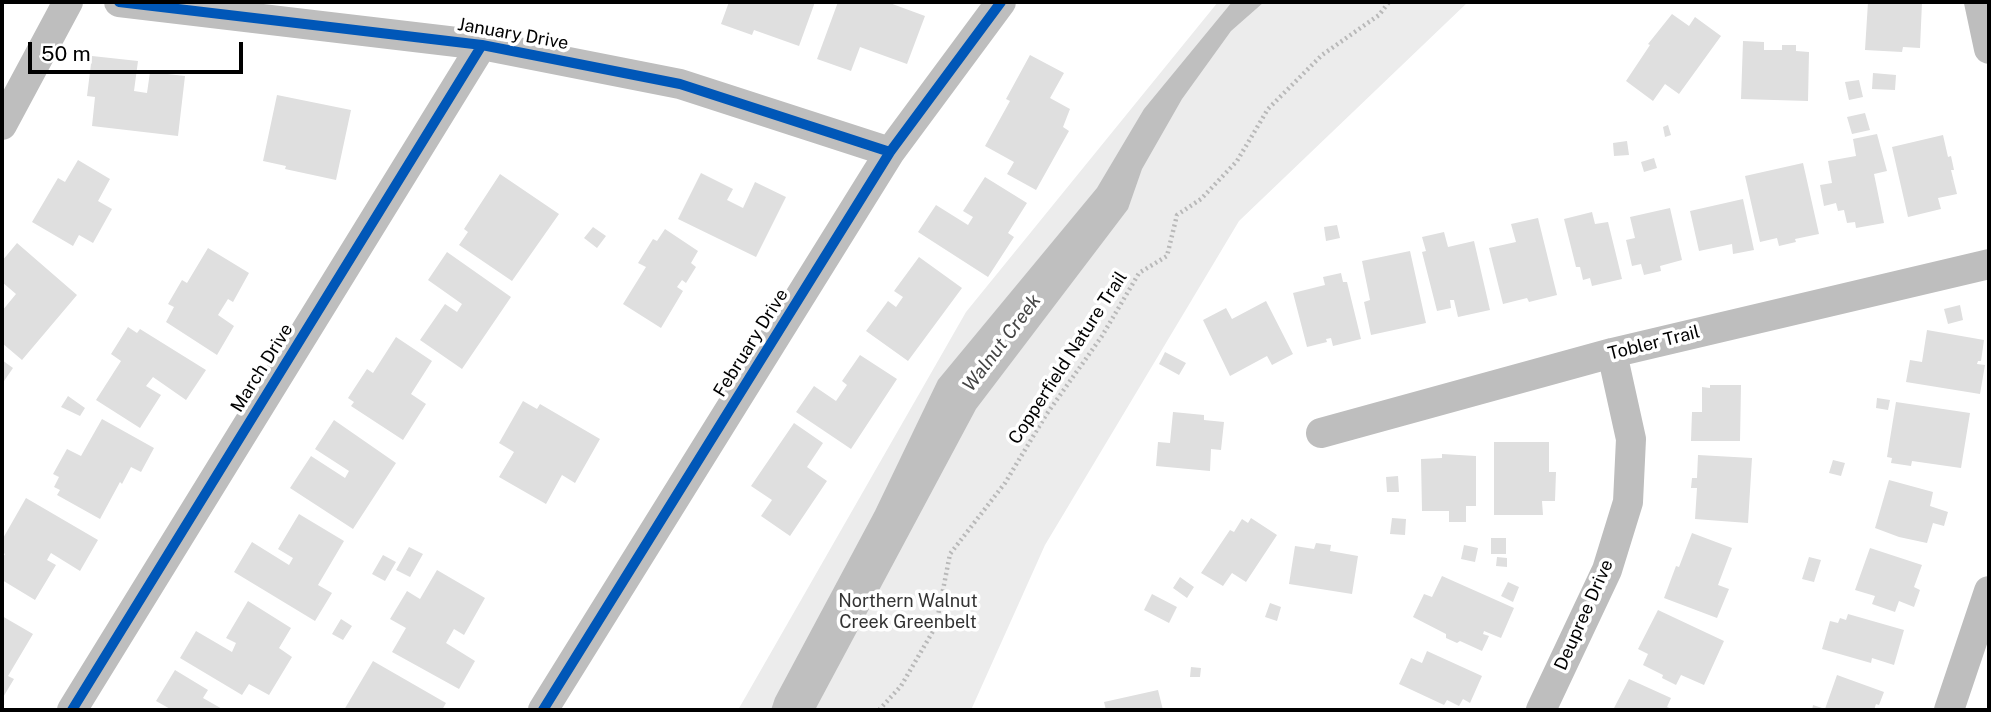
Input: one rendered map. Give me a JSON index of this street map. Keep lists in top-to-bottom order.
{
  "streets": {
    "street": [
      "January Drive",
      "February Drive",
      "Tobler Trail",
      "March Drive",
      "Deupree Drive"
    ],
    "path": ["Copperfield Nature Trail"]
  },
  "crossings": [
    ["January Drive", "February Drive"],
    ["January Drive", "March Drive"],
    ["Tobler Trail", "Deupree Drive"]
  ],
  "water": ["Walnut Creek"],
  "parks": ["Northern Walnut Creek Greenbelt"],
  "scale_bar": "50 m"
}
